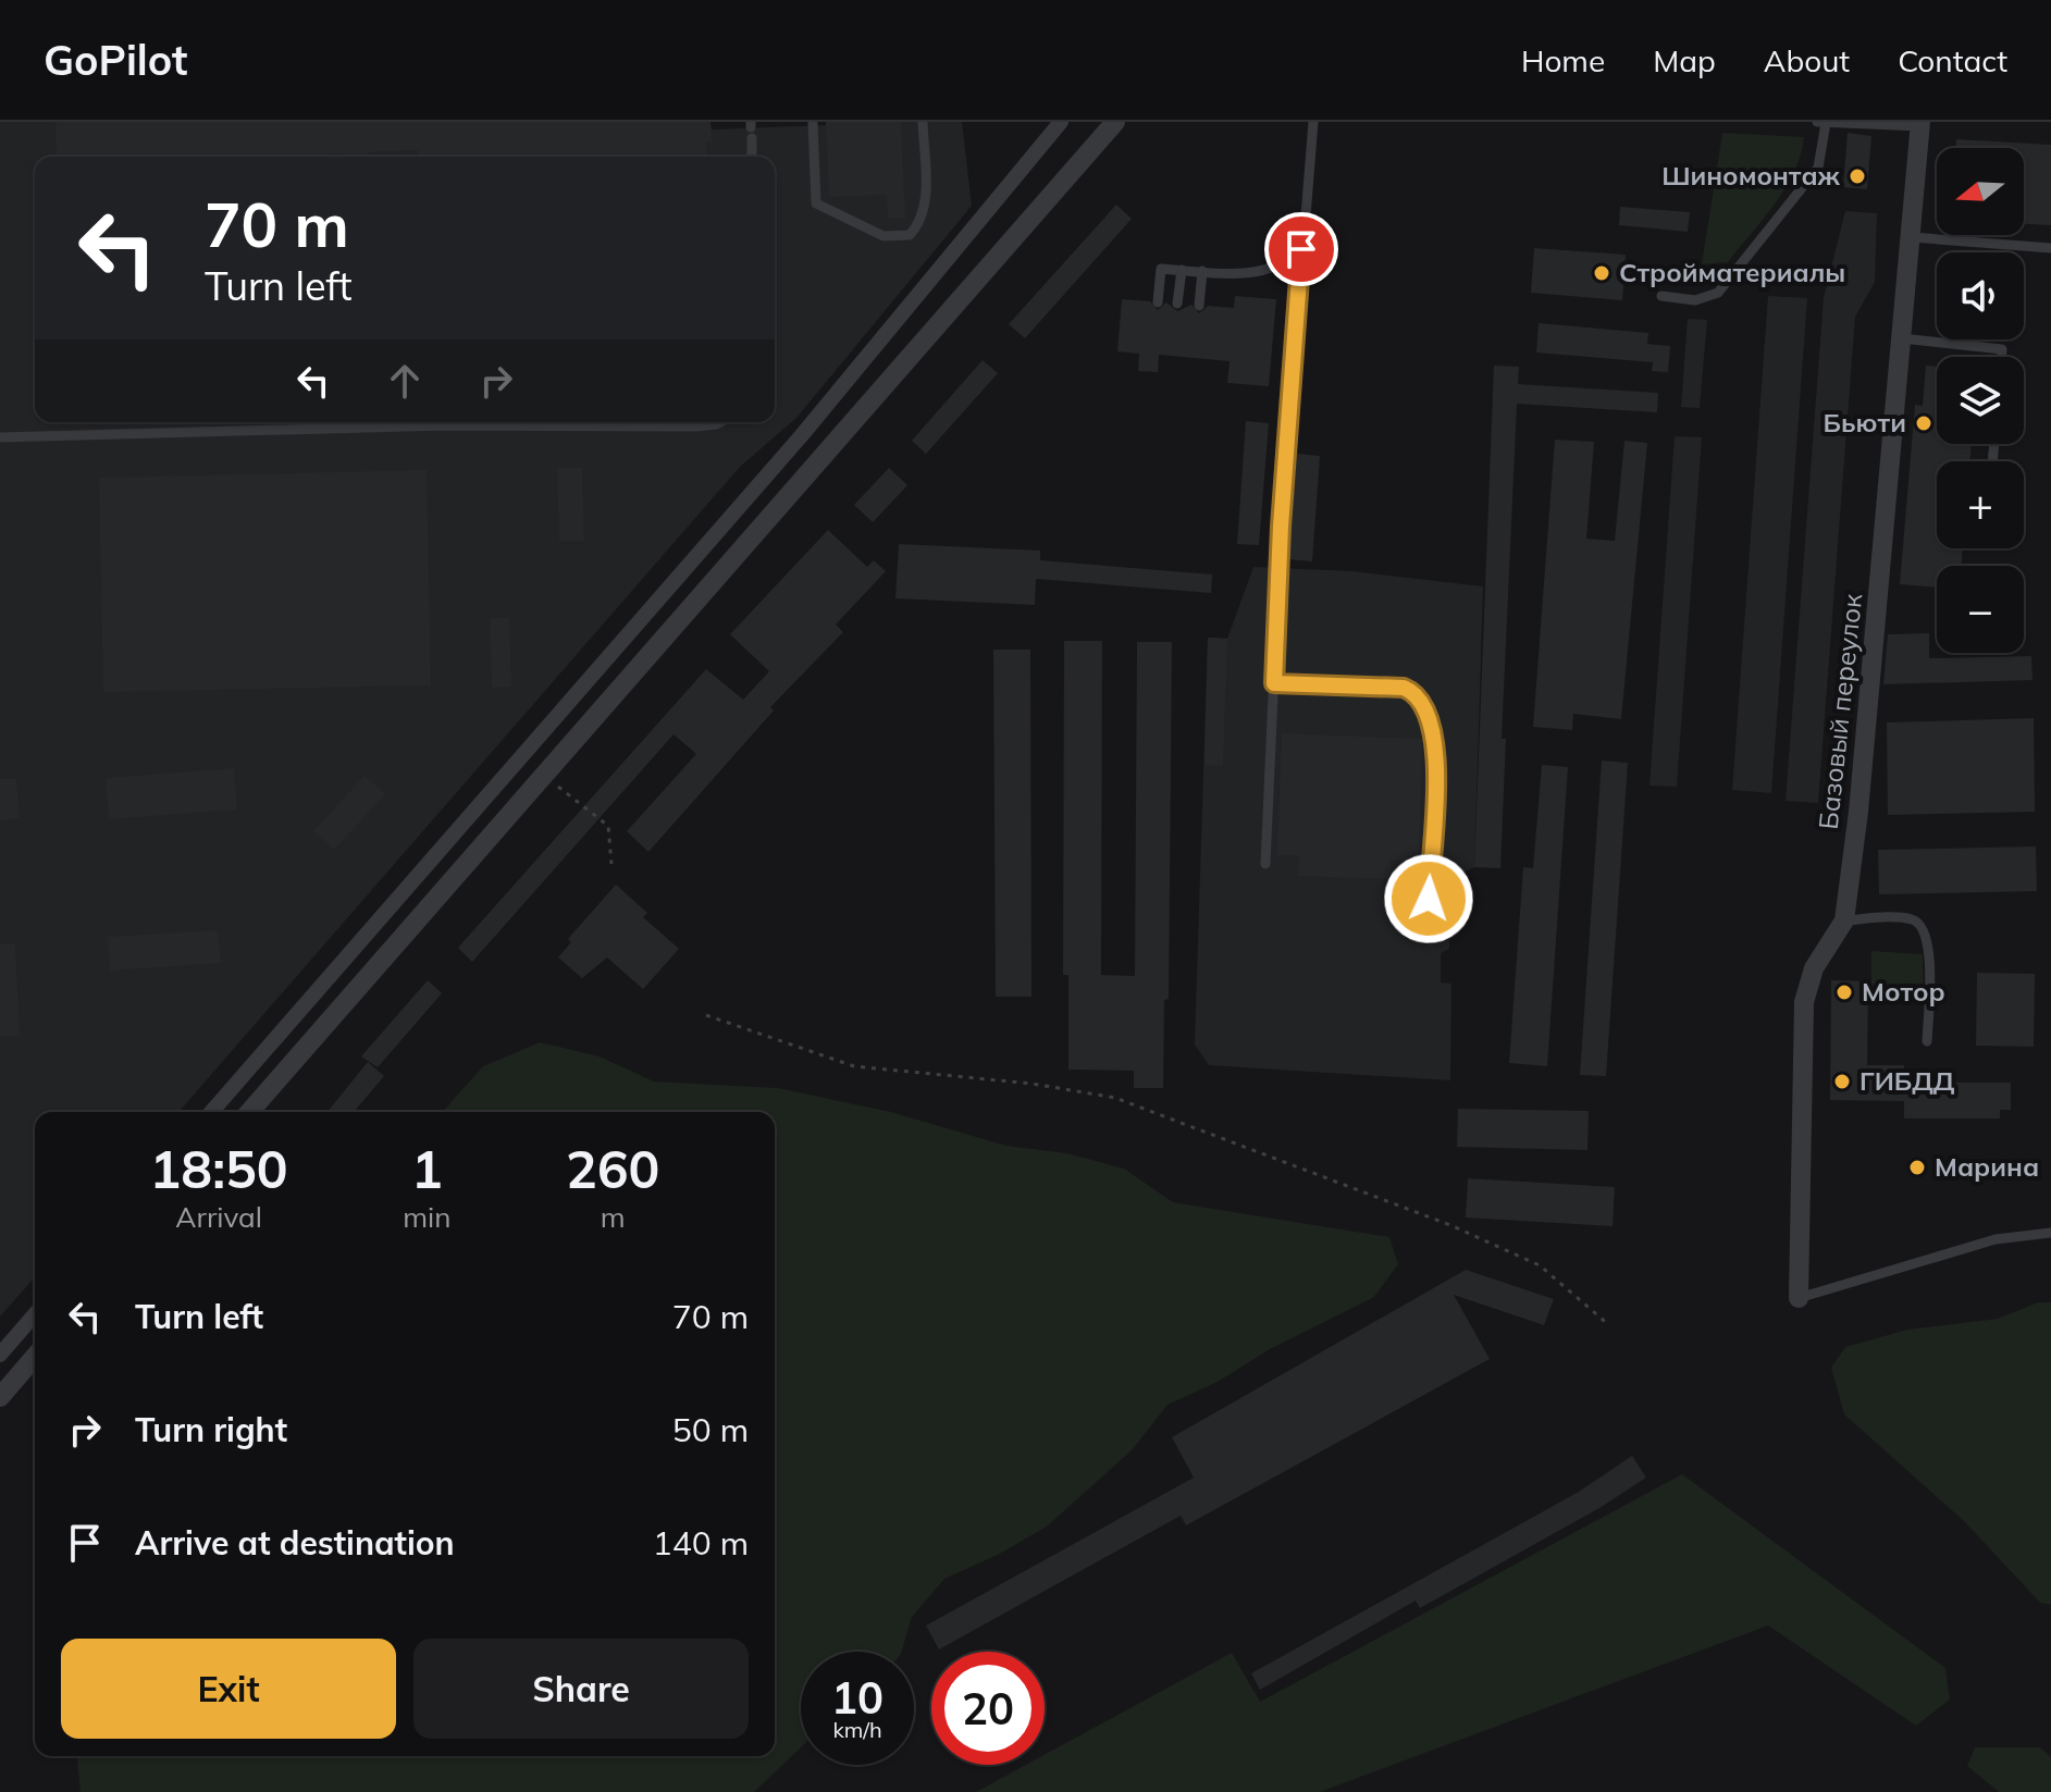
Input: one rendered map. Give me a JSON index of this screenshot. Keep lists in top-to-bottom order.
{
  "streets": {
    "street": ["Базовый переулок"]
  },
  "places": [
    "Шиномонтаж",
    "Стройматериалы",
    "Бьюти",
    "Мотор",
    "ГИБДД",
    "Марина"
  ],
  "north": "left",
  "page": {
    "header": "GoPilot",
    "nav": [
      "Home",
      "Map",
      "About",
      "Contact"
    ],
    "map_buttons": ["+", "−"],
    "turn": ["70 m", "Turn left"],
    "eta": [
      "18:50",
      "Arrival",
      "1",
      "min",
      "260",
      "m"
    ],
    "list": [
      {
        "name": "Turn left",
        "value": "70 m"
      },
      {
        "name": "Turn right",
        "value": "50 m"
      },
      {
        "name": "Arrive at destination",
        "value": "140 m"
      }
    ],
    "buttons": ["Exit", "Share"],
    "speed": "10 km/h",
    "limit": "20"
  }
}
